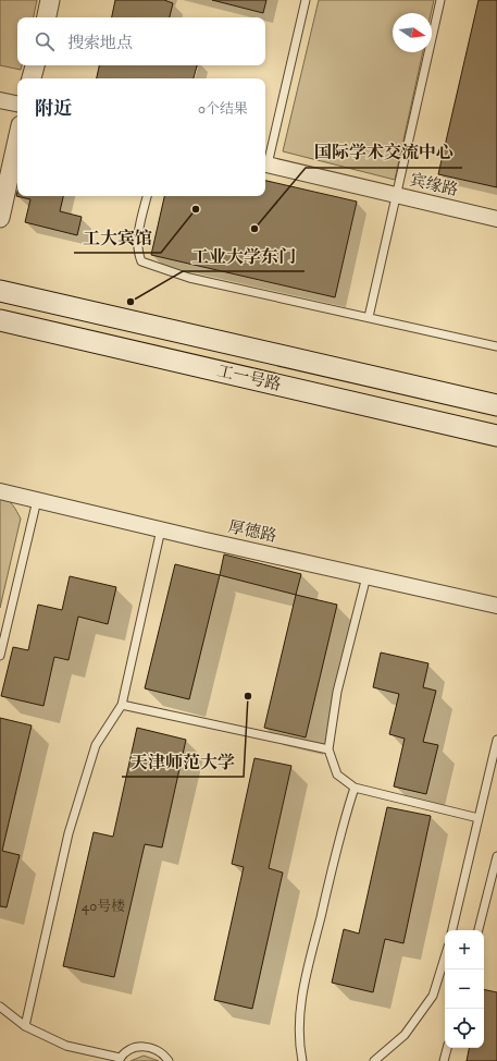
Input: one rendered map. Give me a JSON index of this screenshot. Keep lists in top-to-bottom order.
{
  "streets": {
    "main road": ["工一号路"],
    "street": ["宾缘路", "厚德路"]
  },
  "places": [
    "工大宾馆",
    "国际学术交流中心",
    "工业大学东门",
    "天津师范大学"
  ],
  "house_numbers": ["40号楼"],
  "north": "right",
  "page": {
    "search": "搜索地点",
    "heading": ["附近", "0个结果"],
    "map_buttons": ["+", "−"]
  }
}
